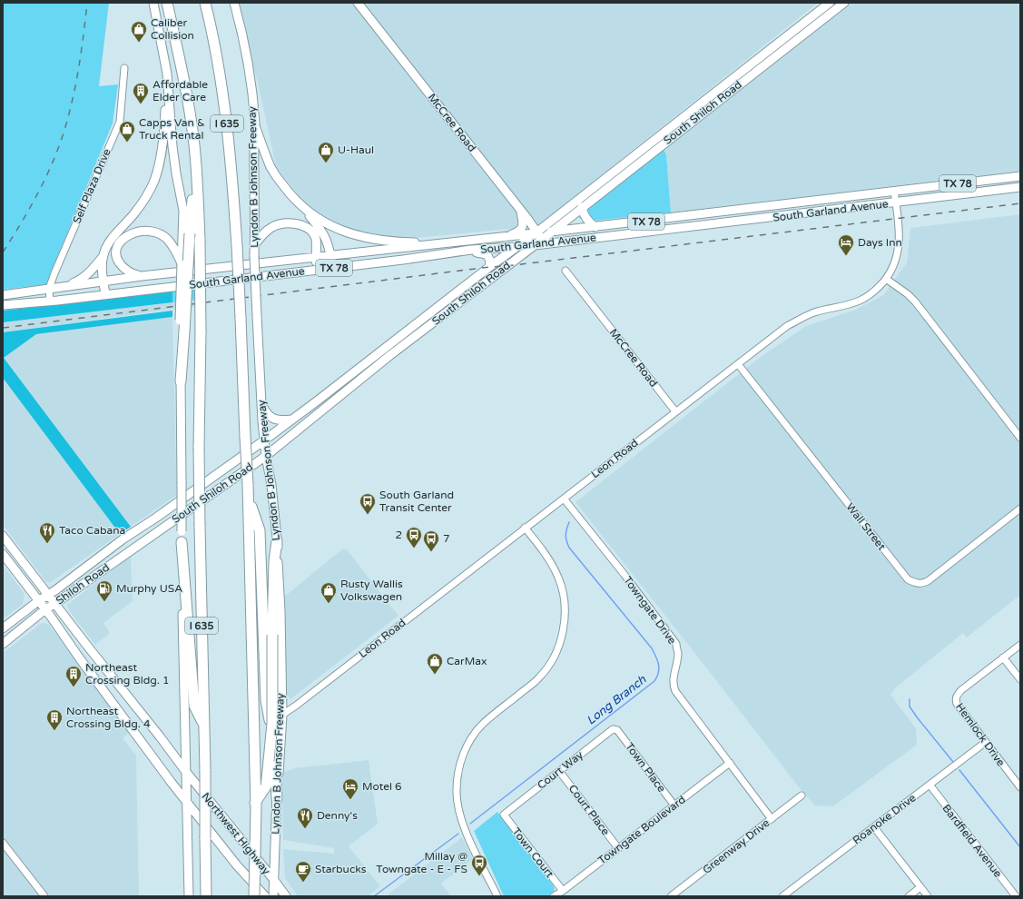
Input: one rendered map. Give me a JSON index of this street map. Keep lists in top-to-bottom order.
{
  "streets": {
    "highway": ["I 635", "Lyndon B Johnson Freeway"],
    "main road": [
      "South Shiloh Road",
      "McCree Road",
      "TX 78",
      "South Garland Avenue",
      "Shiloh Road",
      "Northwest Highway"
    ],
    "street": [
      "Self Plaza Drive",
      "Leon Road",
      "Wall Street",
      "Towngate Drive",
      "Hemlock Drive",
      "Town Place",
      "Court Way",
      "Court Place",
      "Roanoke Drive",
      "Towngate Boulevard",
      "Bardfield Avenue",
      "Greenway Drive",
      "Town Court"
    ]
  },
  "crossings": [
    ["South Shiloh Road", "McCree Road"],
    ["South Shiloh Road", "Lyndon B Johnson Freeway"],
    ["South Shiloh Road", "South Garland Avenue"],
    ["South Shiloh Road", "Shiloh Road"],
    ["McCree Road", "South Garland Avenue"],
    ["McCree Road", "Leon Road"],
    ["Lyndon B Johnson Freeway", "Leon Road"],
    ["Lyndon B Johnson Freeway", "Northwest Highway"],
    ["TX 78", "Self Plaza Drive"],
    ["TX 78", "South Garland Avenue"],
    ["Self Plaza Drive", "South Garland Avenue"],
    ["South Garland Avenue", "Leon Road"],
    ["Leon Road", "Wall Street"],
    ["Leon Road", "Towngate Drive"],
    ["Shiloh Road", "Northwest Highway"],
    ["Towngate Drive", "Towngate Boulevard"],
    ["Towngate Drive", "Greenway Drive"],
    ["Hemlock Drive", "Roanoke Drive"],
    ["Town Place", "Court Way"],
    ["Town Place", "Towngate Boulevard"],
    ["Court Way", "Court Place"],
    ["Court Way", "Town Court"],
    ["Court Place", "Towngate Boulevard"],
    ["Roanoke Drive", "Bardfield Avenue"],
    ["Towngate Boulevard", "Town Court"]
  ],
  "water": ["Long Branch"],
  "places": {
    "shop": [
      "Caliber Collision",
      "Capps Van & Truck Rental",
      "U-Haul",
      "Rusty Wallis Volkswagen",
      "CarMax"
    ],
    "building": ["Affordable Elder Care", "Northeast Crossing Bldg. 1", "Northeast Crossing Bldg. 4"],
    "hotel": ["Days Inn", "Motel 6"],
    "bus stop": [
      "South Garland Transit Center",
      "2",
      "7",
      "Millay @ Towngate - E - FS"
    ],
    "restaurant": ["Taco Cabana", "Denny's"],
    "fuel station": ["Murphy USA"],
    "cafe": ["Starbucks"]
  }
}
